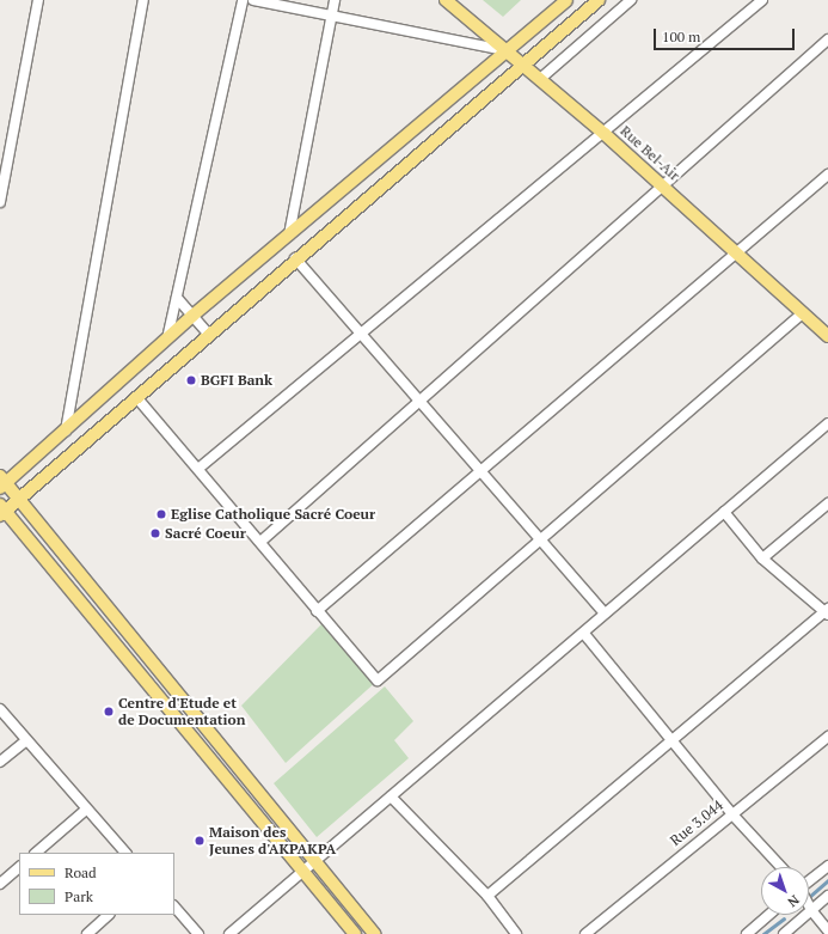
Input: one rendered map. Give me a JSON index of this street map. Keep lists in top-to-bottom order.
{
  "streets": {
    "main road": ["Rue Bel-Air"],
    "street": ["Rue 3.044"]
  },
  "places": [
    "BGFI Bank",
    "Eglise Catholique Sacré Coeur",
    "Sacré Coeur",
    "Centre d'Etude et de Documentation",
    "Maison des Jeunes d'AKPAKPA"
  ],
  "legend": ["Road", "Park"],
  "scale_bar": "100 m",
  "north": "bottom right"
}
